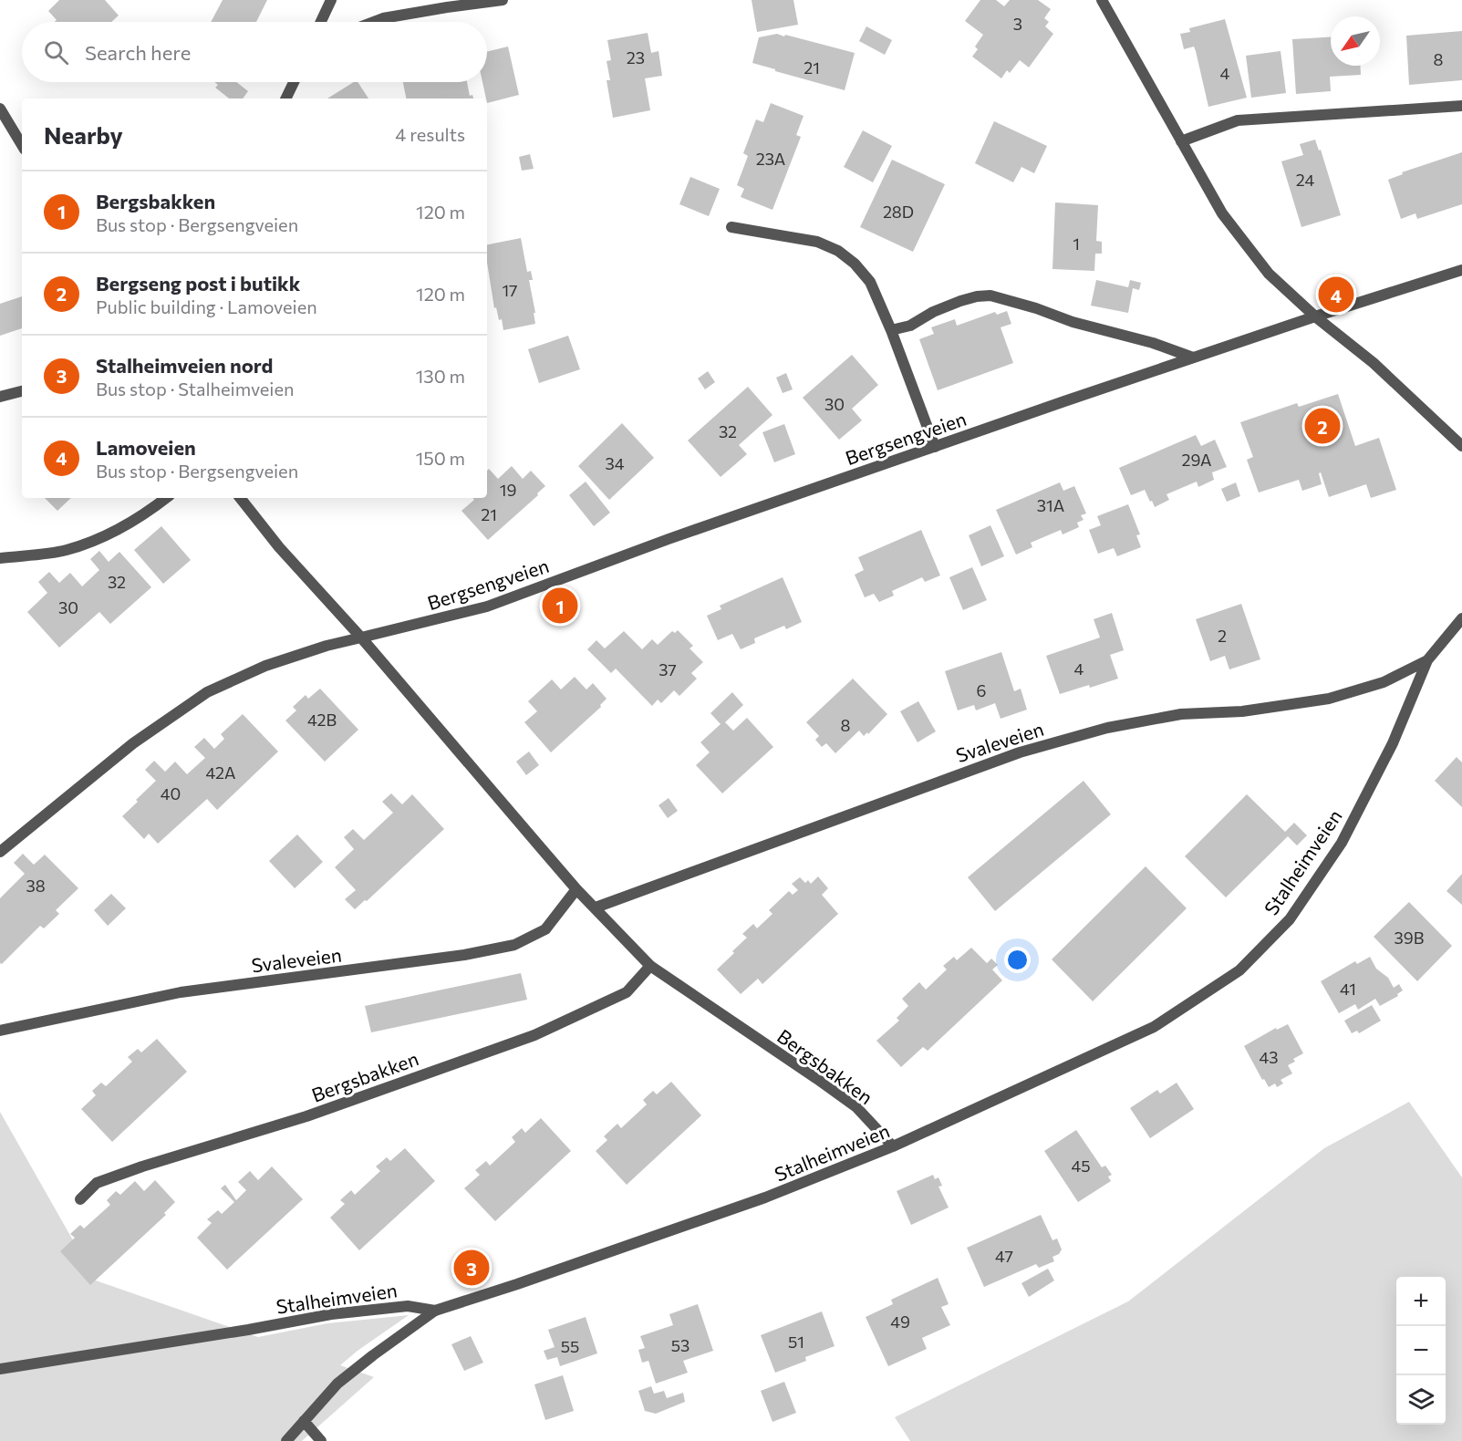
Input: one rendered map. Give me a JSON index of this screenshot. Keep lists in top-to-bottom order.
{
  "streets": {
    "street": [
      "Bergsengveien",
      "Svaleveien",
      "Stalheimveien",
      "Bergsbakken"
    ]
  },
  "crossings": [
    ["Bergsengveien", "Bergsbakken"],
    ["Svaleveien", "Stalheimveien"],
    ["Svaleveien", "Bergsbakken"],
    ["Stalheimveien", "Bergsbakken"]
  ],
  "house_numbers": [
    "3",
    "23",
    "8",
    "21",
    "4",
    "23A",
    "24",
    "28D",
    "1",
    "17",
    "30",
    "32",
    "29A",
    "34",
    "19",
    "31A",
    "21",
    "32",
    "30",
    "2",
    "4",
    "37",
    "6",
    "42B",
    "8",
    "42A",
    "40",
    "38",
    "39B",
    "41",
    "43",
    "45",
    "47",
    "49",
    "51",
    "53",
    "55"
  ],
  "north": "bottom left",
  "page": {
    "search": "Search here",
    "heading": ["Nearby", "4 results"],
    "list": [
      {
        "mark": "1",
        "name": "Bergsbakken",
        "note": "Bus stop · Bergsengveien",
        "value": "120 m"
      },
      {
        "mark": "2",
        "name": "Bergseng post i butikk",
        "note": "Public building · Lamoveien",
        "value": "120 m"
      },
      {
        "mark": "3",
        "name": "Stalheimveien nord",
        "note": "Bus stop · Stalheimveien",
        "value": "130 m"
      },
      {
        "mark": "4",
        "name": "Lamoveien",
        "note": "Bus stop · Bergsengveien",
        "value": "150 m"
      }
    ],
    "pins": [
      "4",
      "2",
      "1",
      "3"
    ],
    "map_buttons": ["+", "−"]
  }
}
